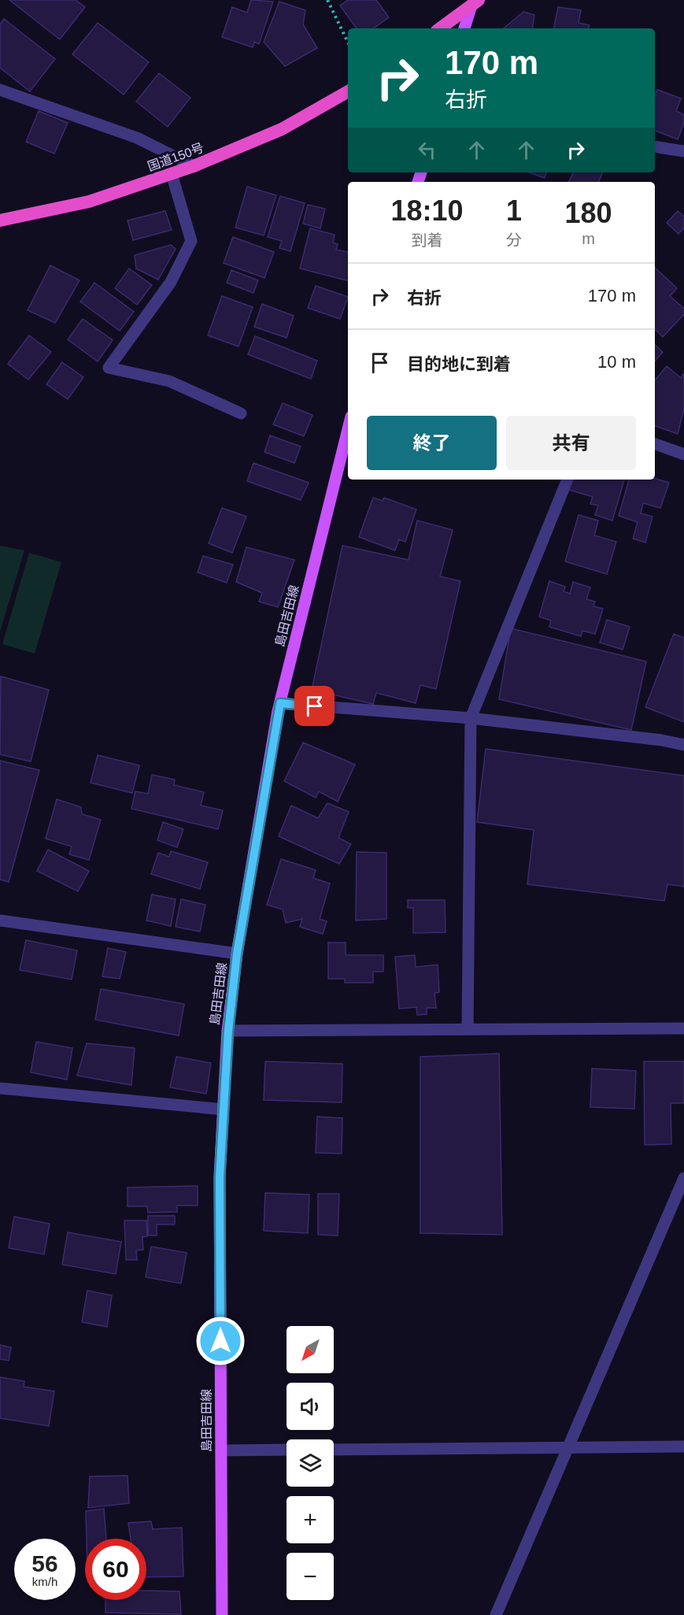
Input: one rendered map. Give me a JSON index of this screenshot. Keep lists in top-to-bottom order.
{
  "streets": {
    "highway": ["国道150号"],
    "main road": ["島田吉田線"]
  },
  "north": "bottom left",
  "page": {
    "turn": ["170 m", "右折"],
    "eta": [
      "18:10",
      "到着",
      "1",
      "分",
      "180",
      "m"
    ],
    "list": [
      {
        "name": "右折",
        "value": "170 m"
      },
      {
        "name": "目的地に到着",
        "value": "10 m"
      }
    ],
    "buttons": ["終了", "共有"],
    "map_buttons": ["+", "−"],
    "speed": "56 km/h",
    "limit": "60"
  }
}
